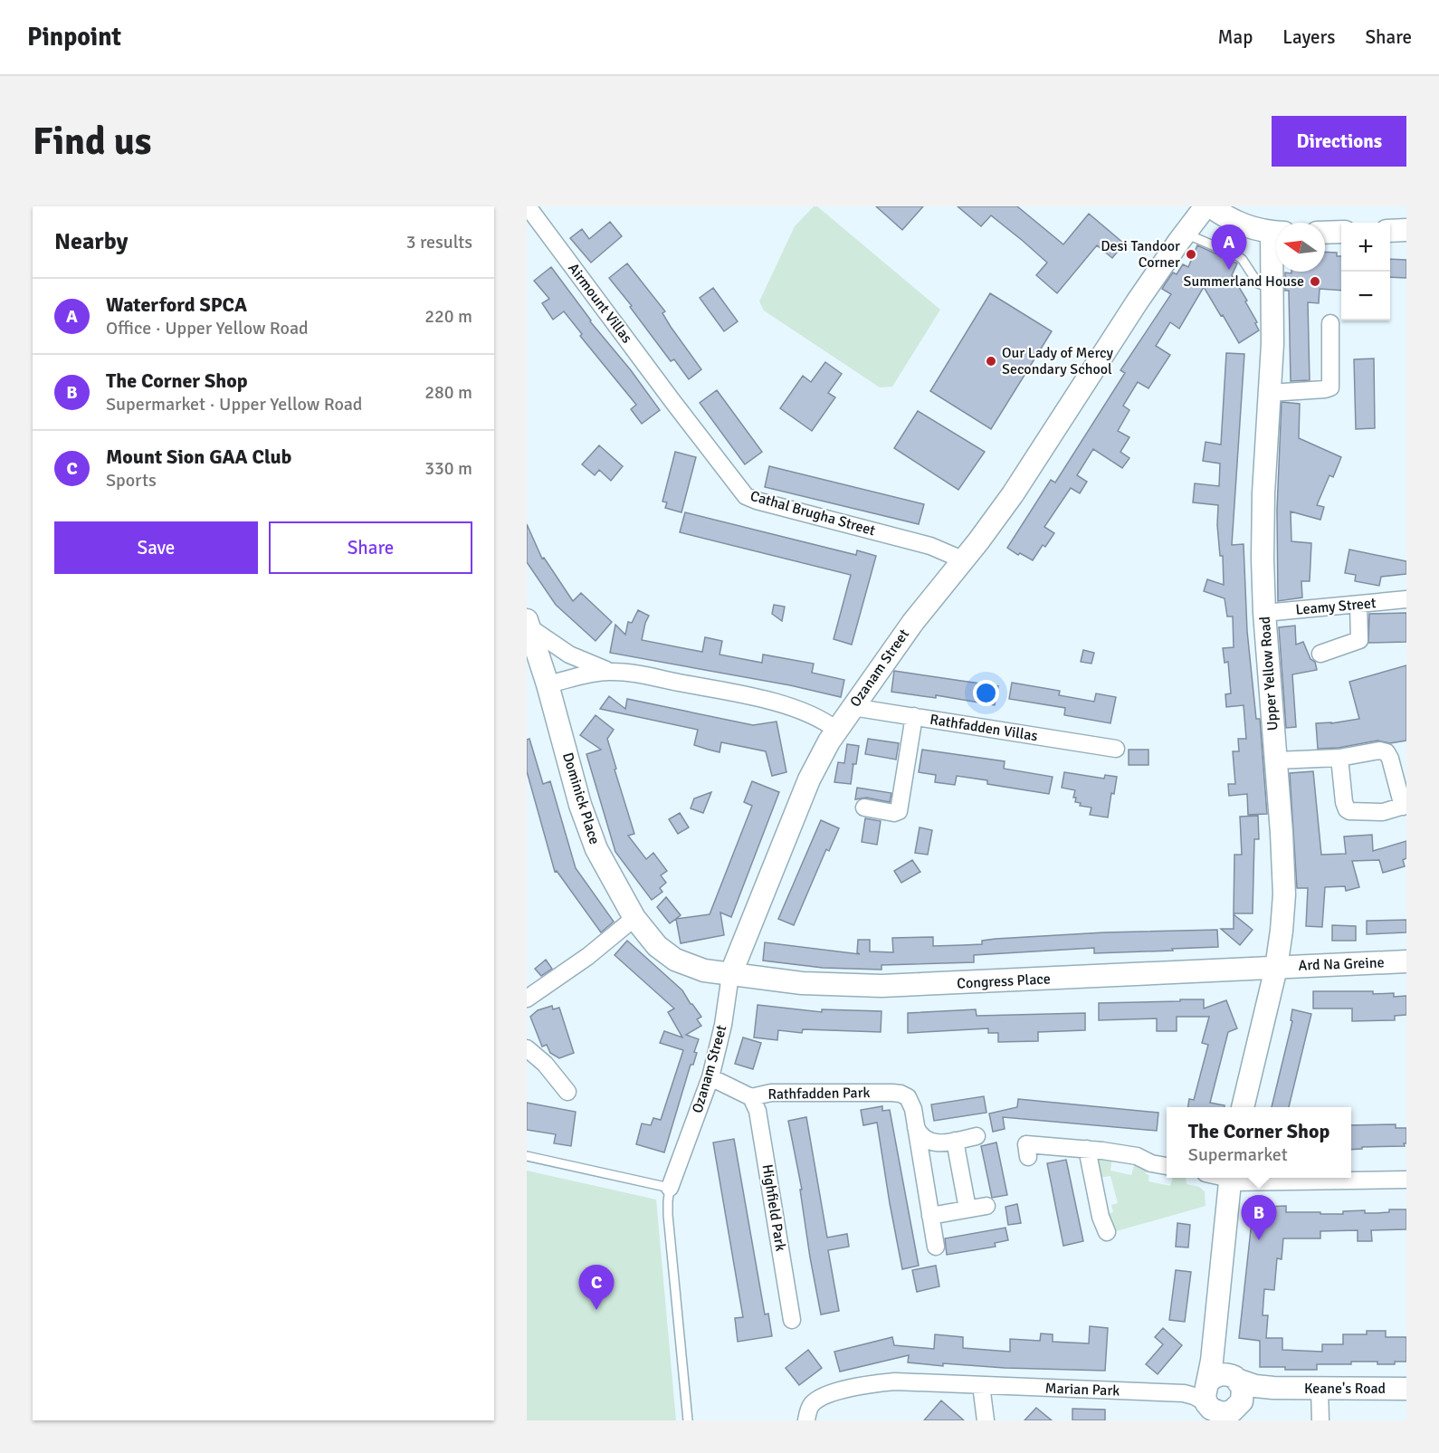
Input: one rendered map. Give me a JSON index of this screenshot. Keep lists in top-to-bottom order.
{
  "streets": {
    "street": [
      "Airmount Villas",
      "Cathal Brugha Street",
      "Leamy Street",
      "Ozanam Street",
      "Upper Yellow Road",
      "Rathfadden Villas",
      "Dominick Place",
      "Ard Na Greine",
      "Congress Place",
      "Rathfadden Park",
      "Highfield Park",
      "Keane's Road",
      "Marian Park"
    ]
  },
  "crossings": [
    ["Airmount Villas", "Cathal Brugha Street"],
    ["Cathal Brugha Street", "Ozanam Street"],
    ["Leamy Street", "Upper Yellow Road"],
    ["Ozanam Street", "Rathfadden Villas"],
    ["Ozanam Street", "Dominick Place"],
    ["Ozanam Street", "Congress Place"],
    ["Ozanam Street", "Rathfadden Park"],
    ["Upper Yellow Road", "Ard Na Greine"],
    ["Upper Yellow Road", "Congress Place"],
    ["Dominick Place", "Congress Place"],
    ["Ard Na Greine", "Congress Place"],
    ["Rathfadden Park", "Highfield Park"],
    ["Keane's Road", "Marian Park"]
  ],
  "places": ["Desi Tandoor Corner", "Summerland House", "Our Lady of Mercy Secondary School"],
  "north": "left",
  "page": {
    "header": "Pinpoint",
    "nav": ["Map", "Layers", "Share"],
    "buttons": [
      "Directions",
      ["Save", "Share"]
    ],
    "title": "Find us",
    "heading": ["Nearby", "3 results"],
    "map_buttons": ["+", "−"],
    "pins": ["A", "B", "C"],
    "list": [
      {
        "mark": "A",
        "name": "Waterford SPCA",
        "note": "Office · Upper Yellow Road",
        "value": "220 m"
      },
      {
        "mark": "B",
        "name": "The Corner Shop",
        "note": "Supermarket · Upper Yellow Road",
        "value": "280 m"
      },
      {
        "mark": "C",
        "name": "Mount Sion GAA Club",
        "note": "Sports",
        "value": "330 m"
      }
    ],
    "popup": ["The Corner Shop", "Supermarket"]
  }
}
